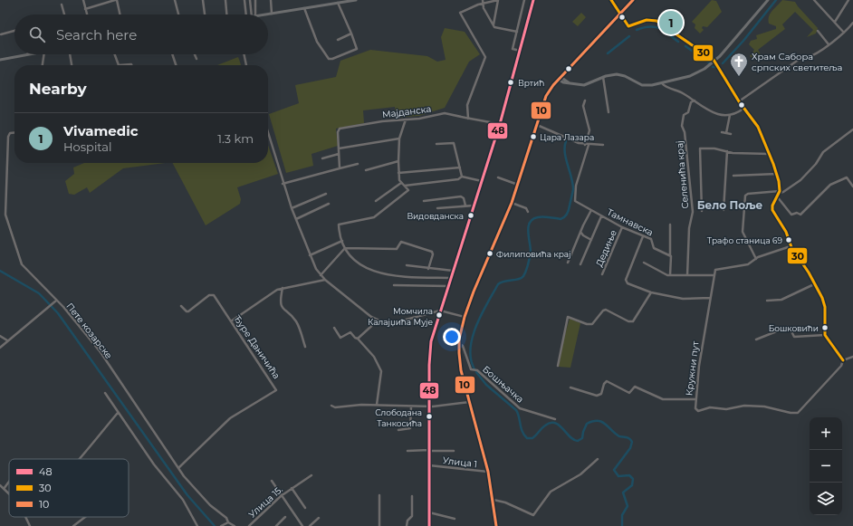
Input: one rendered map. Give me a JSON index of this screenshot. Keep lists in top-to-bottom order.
{
  "streets": {
    "street": [
      "Мајданска",
      "Селенића крај",
      "Тамнавска",
      "Дедиње",
      "Пете козарске",
      "Ђуре Даничића",
      "Кружни пут",
      "Бошњачка",
      "Улица 1",
      "Улица 15."
    ]
  },
  "crossings": [
    ["Тамнавска", "Дедиње"],
    ["Пете козарске", "Ђуре Даничића"]
  ],
  "districts": ["Бело Поље"],
  "places": {
    "church": ["Храм Сабора српских светитеља"],
    "other": [
      "Вртић",
      "Цара Лазара",
      "Видовданска",
      "Трафо станица 69",
      "Филиповића крај",
      "Момчила Калајџића Мује",
      "Бошковићи",
      "Слободана Танкосића"
    ]
  },
  "lines": ["transit line 48", "transit line 30", "transit line 10"],
  "legend": ["48", "30", "10"],
  "page": {
    "pins": "1",
    "search": "Search here",
    "heading": "Nearby",
    "list": [
      {
        "mark": "1",
        "name": "Vivamedic",
        "note": "Hospital",
        "value": "1.3 km"
      }
    ],
    "map_buttons": ["+", "−"]
  }
}
